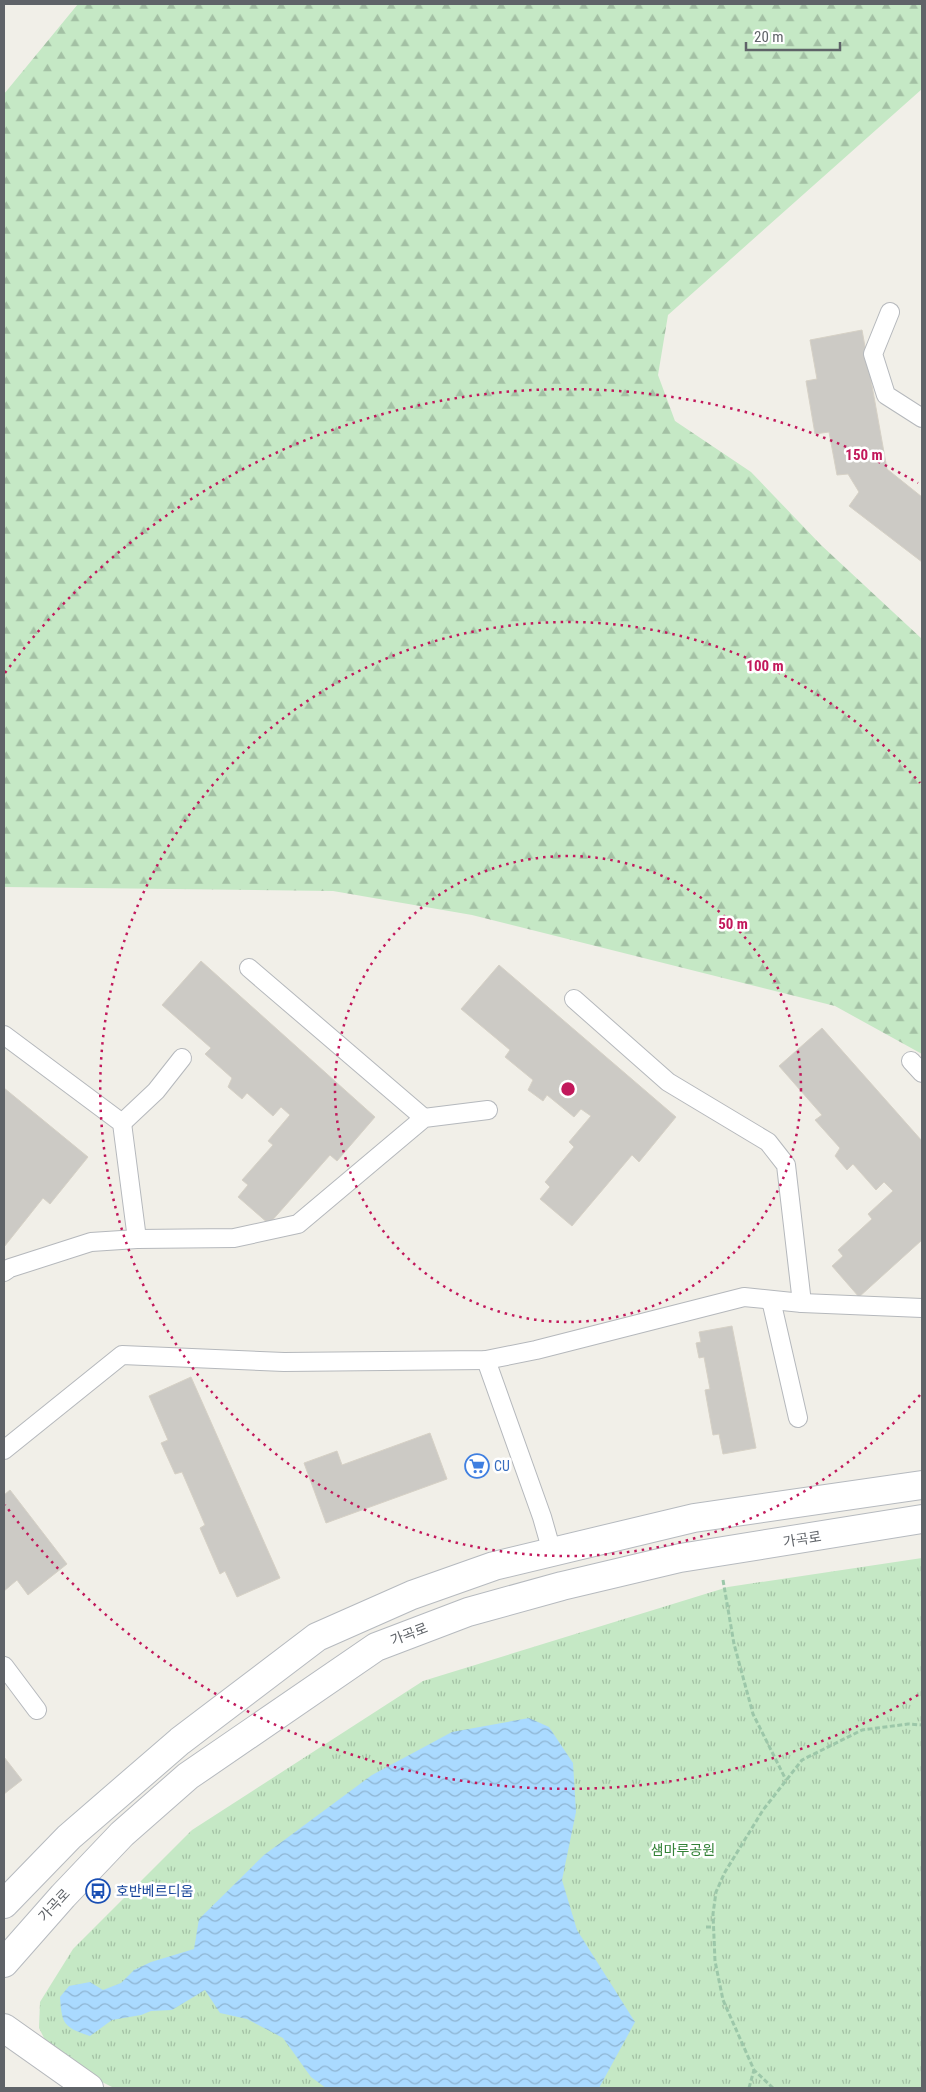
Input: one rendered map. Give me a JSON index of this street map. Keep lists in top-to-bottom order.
{
  "streets": {
    "street": ["가곡로"]
  },
  "parks": ["샘마루공원"],
  "places": {
    "supermarket": ["CU"],
    "bus stop": ["호반베르디움"]
  },
  "scale_bar": "20 m",
  "rings": ["150 m", "100 m", "50 m"]
}
